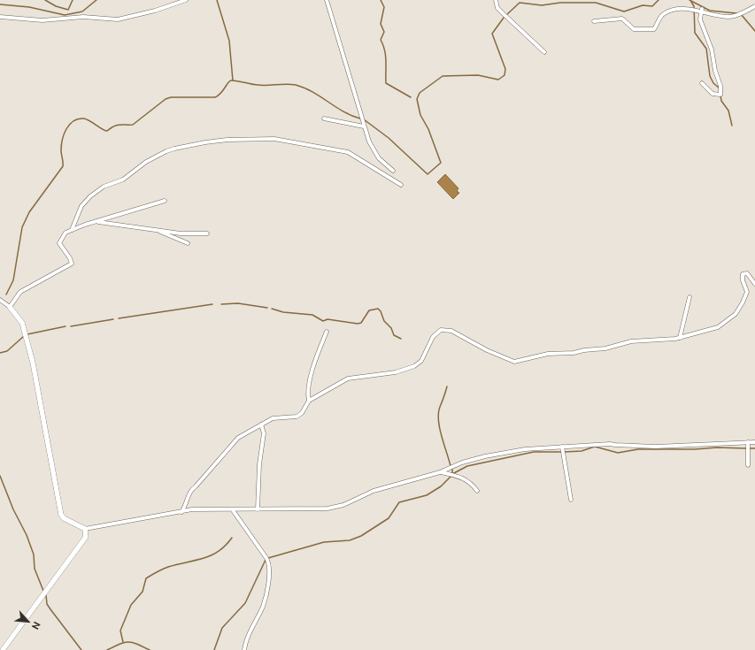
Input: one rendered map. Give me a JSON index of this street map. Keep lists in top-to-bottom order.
{
  "north": "bottom right"
}
